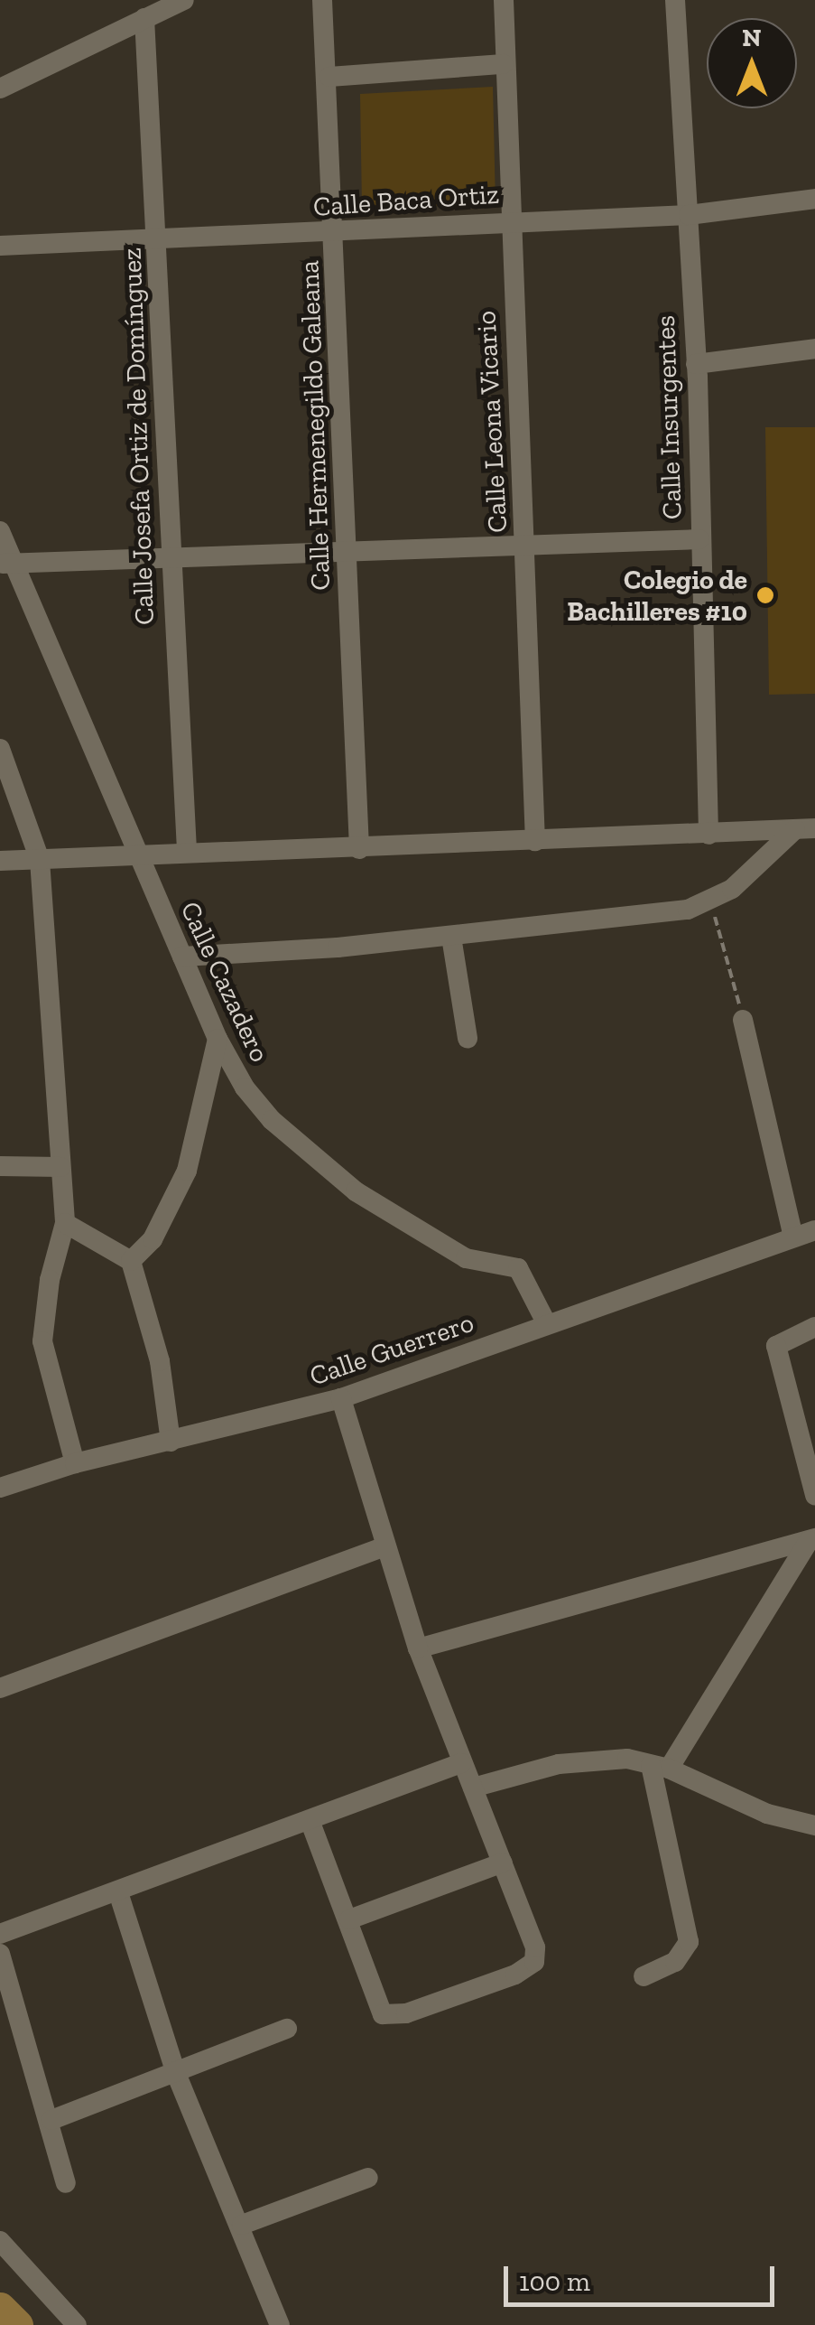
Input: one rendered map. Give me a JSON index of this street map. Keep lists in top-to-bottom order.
{
  "streets": {
    "street": [
      "Calle Baca Ortiz",
      "Calle Insurgentes",
      "Calle Leona Vicario",
      "Calle Hermenegildo Galeana",
      "Calle Josefa Ortiz de Domínguez",
      "Calle Cazadero",
      "Calle Guerrero"
    ]
  },
  "crossings": [
    ["Calle Baca Ortiz", "Calle Insurgentes"],
    ["Calle Baca Ortiz", "Calle Leona Vicario"],
    ["Calle Baca Ortiz", "Calle Hermenegildo Galeana"],
    ["Calle Baca Ortiz", "Calle Josefa Ortiz de Domínguez"],
    ["Calle Cazadero", "Calle Guerrero"]
  ],
  "places": ["Colegio de Bachilleres #10"],
  "scale_bar": "100 m",
  "north": "top"
}
